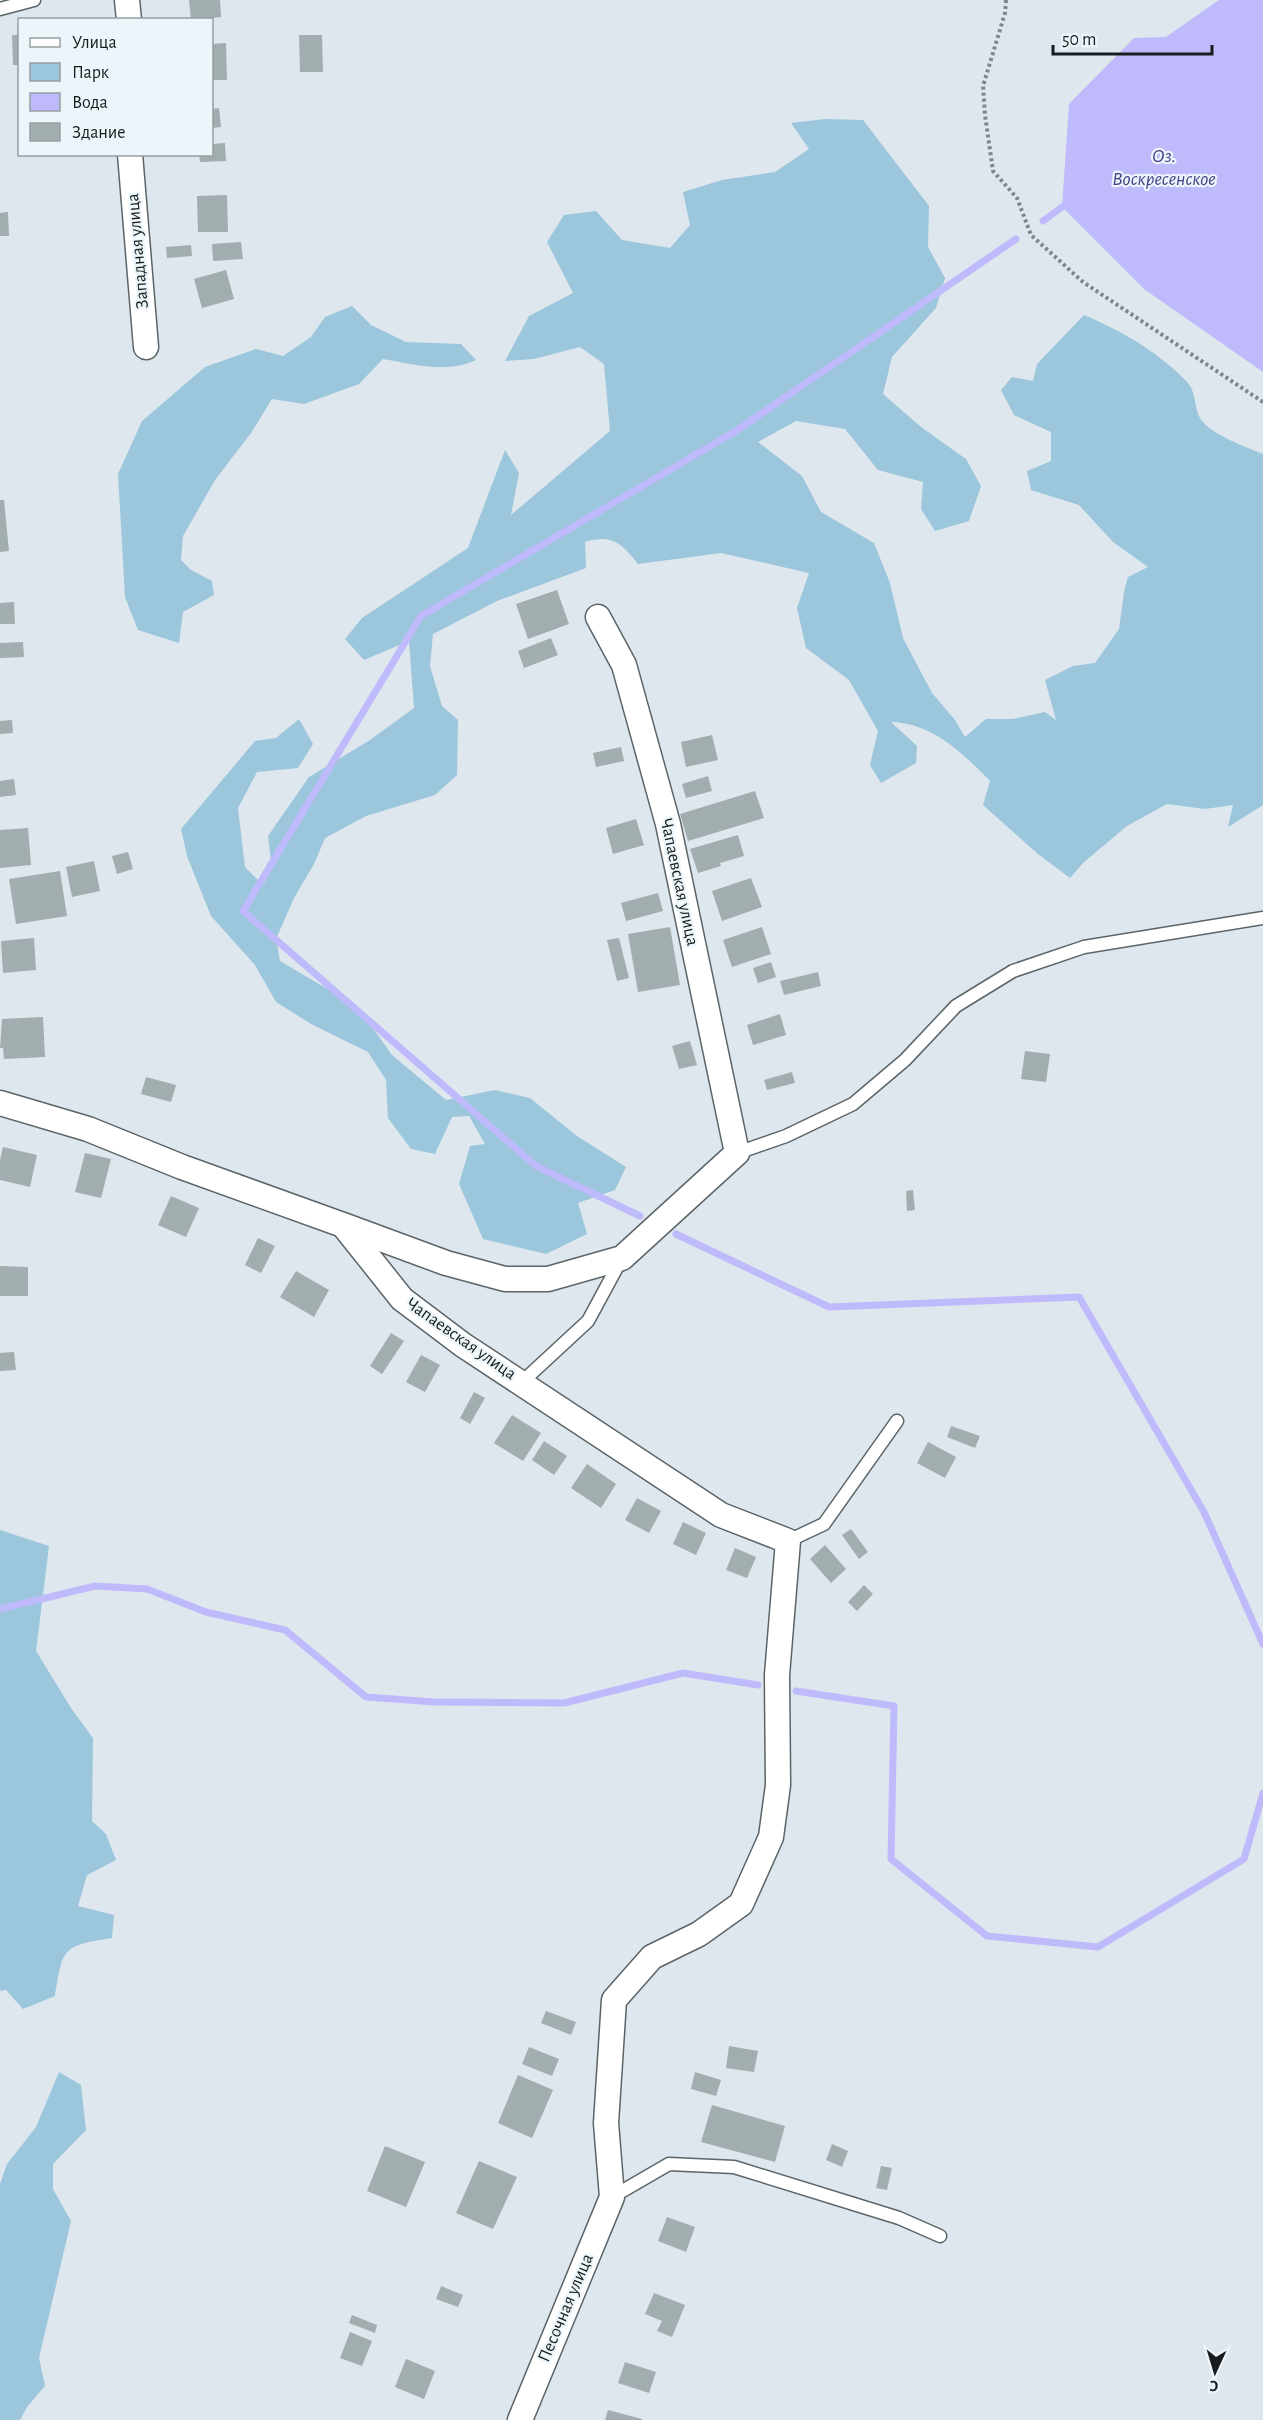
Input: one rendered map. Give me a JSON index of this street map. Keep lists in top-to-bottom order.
{
  "streets": {
    "street": ["Западная улица", "Чапаевская улица", "Песочная улица"]
  },
  "water": ["Оз. Воскресенское"],
  "legend": [
    "Улица",
    "Парк",
    "Вода",
    "Здание"
  ],
  "scale_bar": "50 m",
  "north": "bottom"
}
